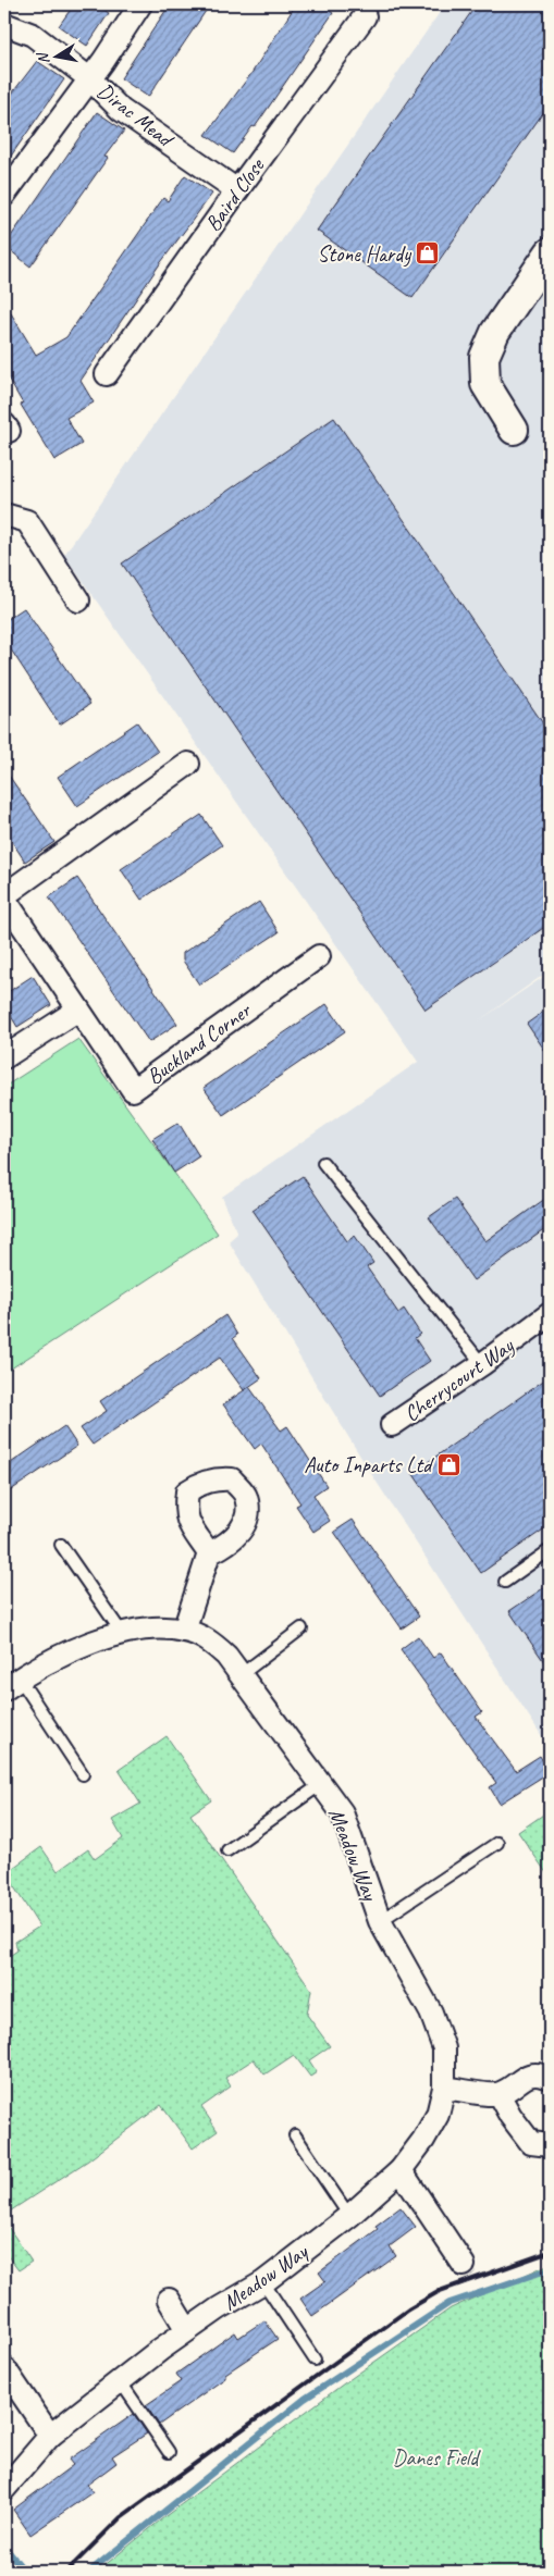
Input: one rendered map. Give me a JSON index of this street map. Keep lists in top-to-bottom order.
{
  "streets": {
    "street": [
      "Dirac Mead",
      "Baird Close",
      "Buckland Corner",
      "Cherrycourt Way",
      "Meadow Way"
    ]
  },
  "crossings": [
    ["Dirac Mead", "Baird Close"]
  ],
  "parks": ["Danes Field"],
  "places": {
    "shop": ["Stone Hardy", "Auto Inparts Ltd"]
  },
  "north": "left"
}
